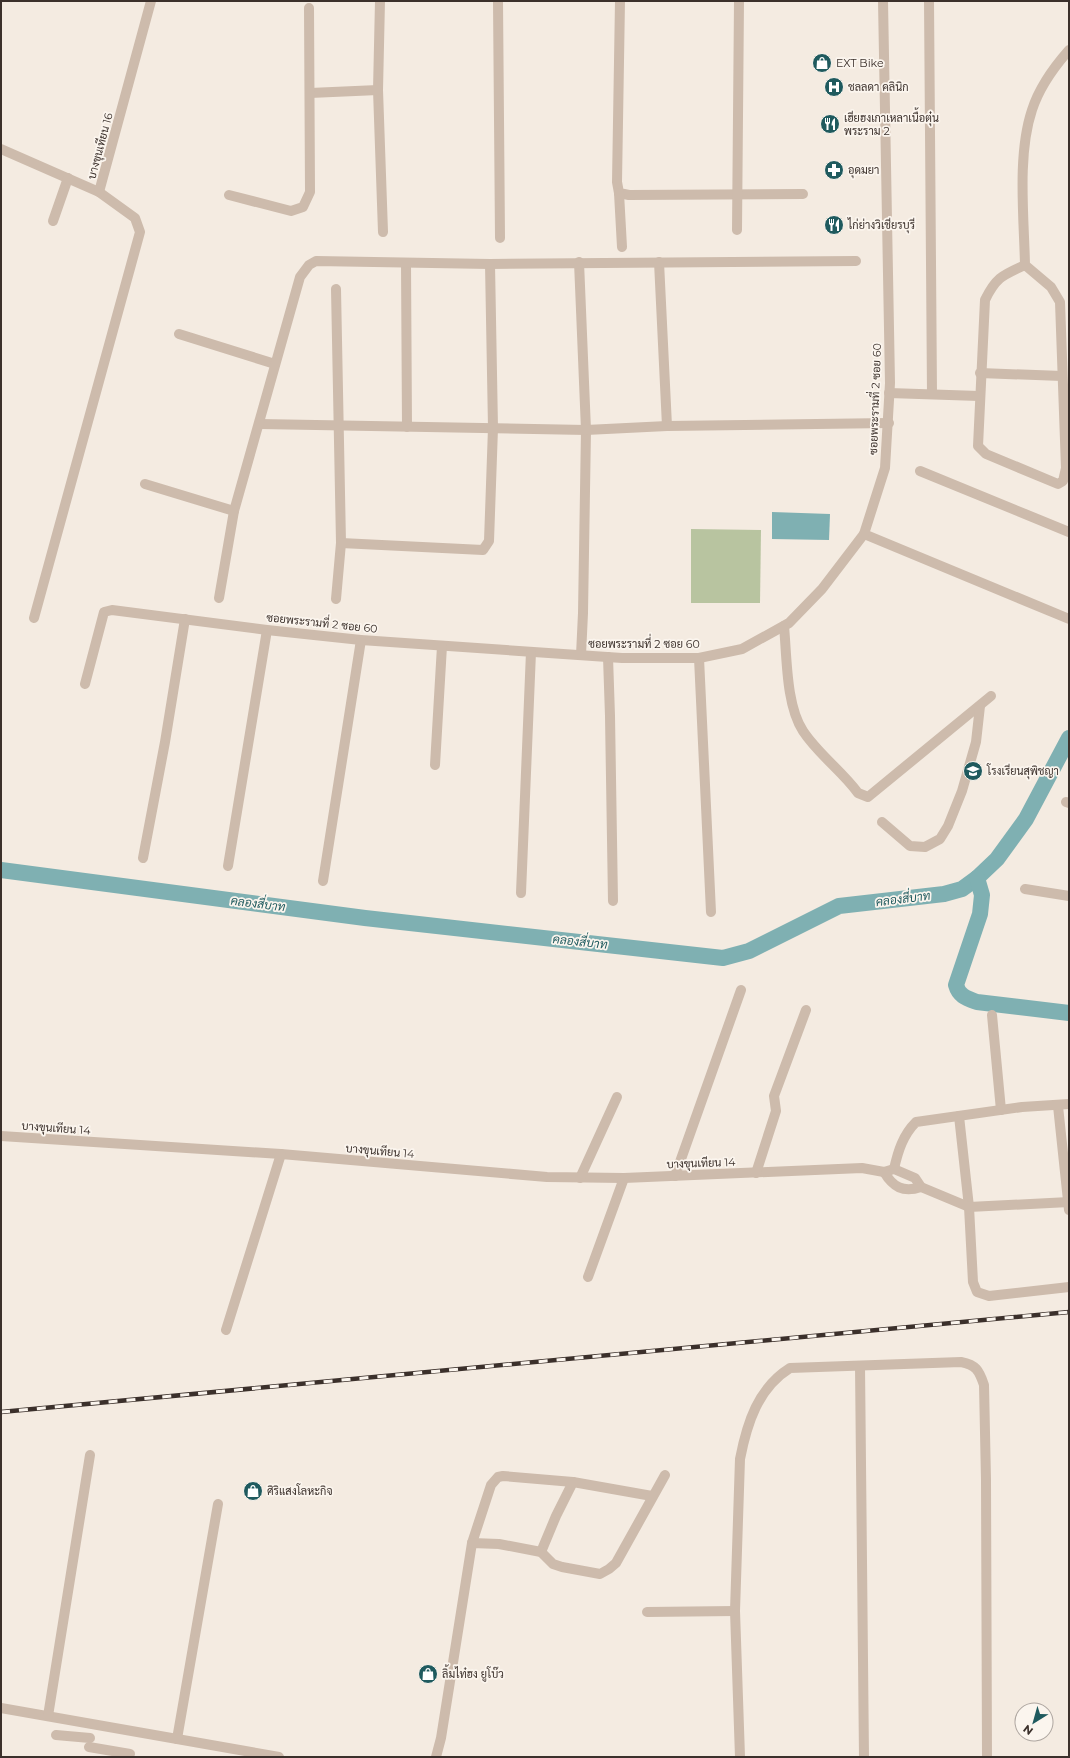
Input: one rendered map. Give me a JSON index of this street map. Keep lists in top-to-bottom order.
{
  "streets": {
    "street": ["บางขุนเทียน 16", "ซอยพระรามที่ 2 ซอย 60", "บางขุนเทียน 14"]
  },
  "water": ["คลองสี่บาท"],
  "places": {
    "shop": ["EXT Bike", "ศิริแสงโลหะกิจ", "ลิ้มไท๋ฮง ยูโบ๊ว"],
    "hospital": ["ชลลดา คลินิก"],
    "restaurant": ["เฮียฮงเกาเหลาเนื้อตุ๋น พระราม 2", "ไก่ย่างวิเชียรบุรี"],
    "pharmacy": ["อุดมยา"],
    "school or university": ["โรงเรียนสุพิชญา"]
  },
  "north": "bottom left"
}
